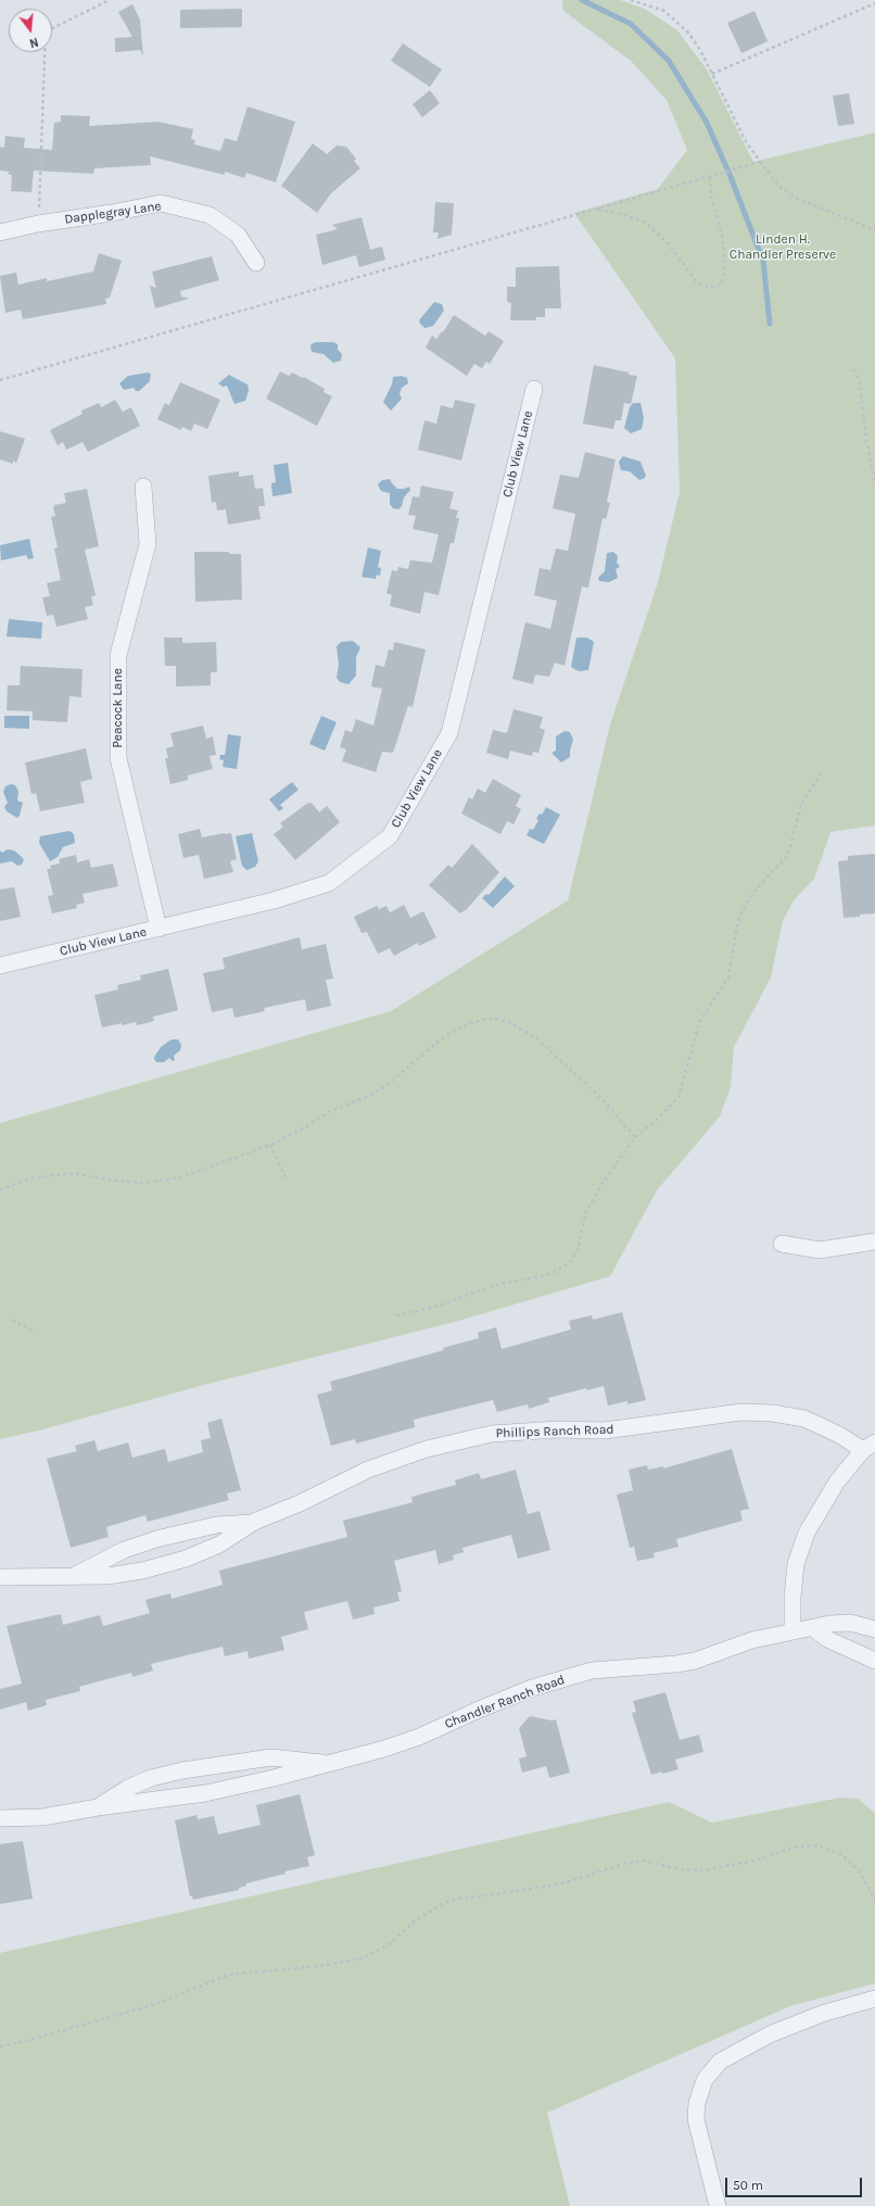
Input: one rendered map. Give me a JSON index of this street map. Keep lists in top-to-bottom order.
{
  "streets": {
    "street": [
      "Dapplegray Lane",
      "Club View Lane",
      "Peacock Lane",
      "Phillips Ranch Road",
      "Chandler Ranch Road"
    ]
  },
  "crossings": [
    ["Club View Lane", "Peacock Lane"]
  ],
  "parks": ["Linden H. Chandler Preserve"],
  "scale_bar": "50 m",
  "north": "bottom"
}
